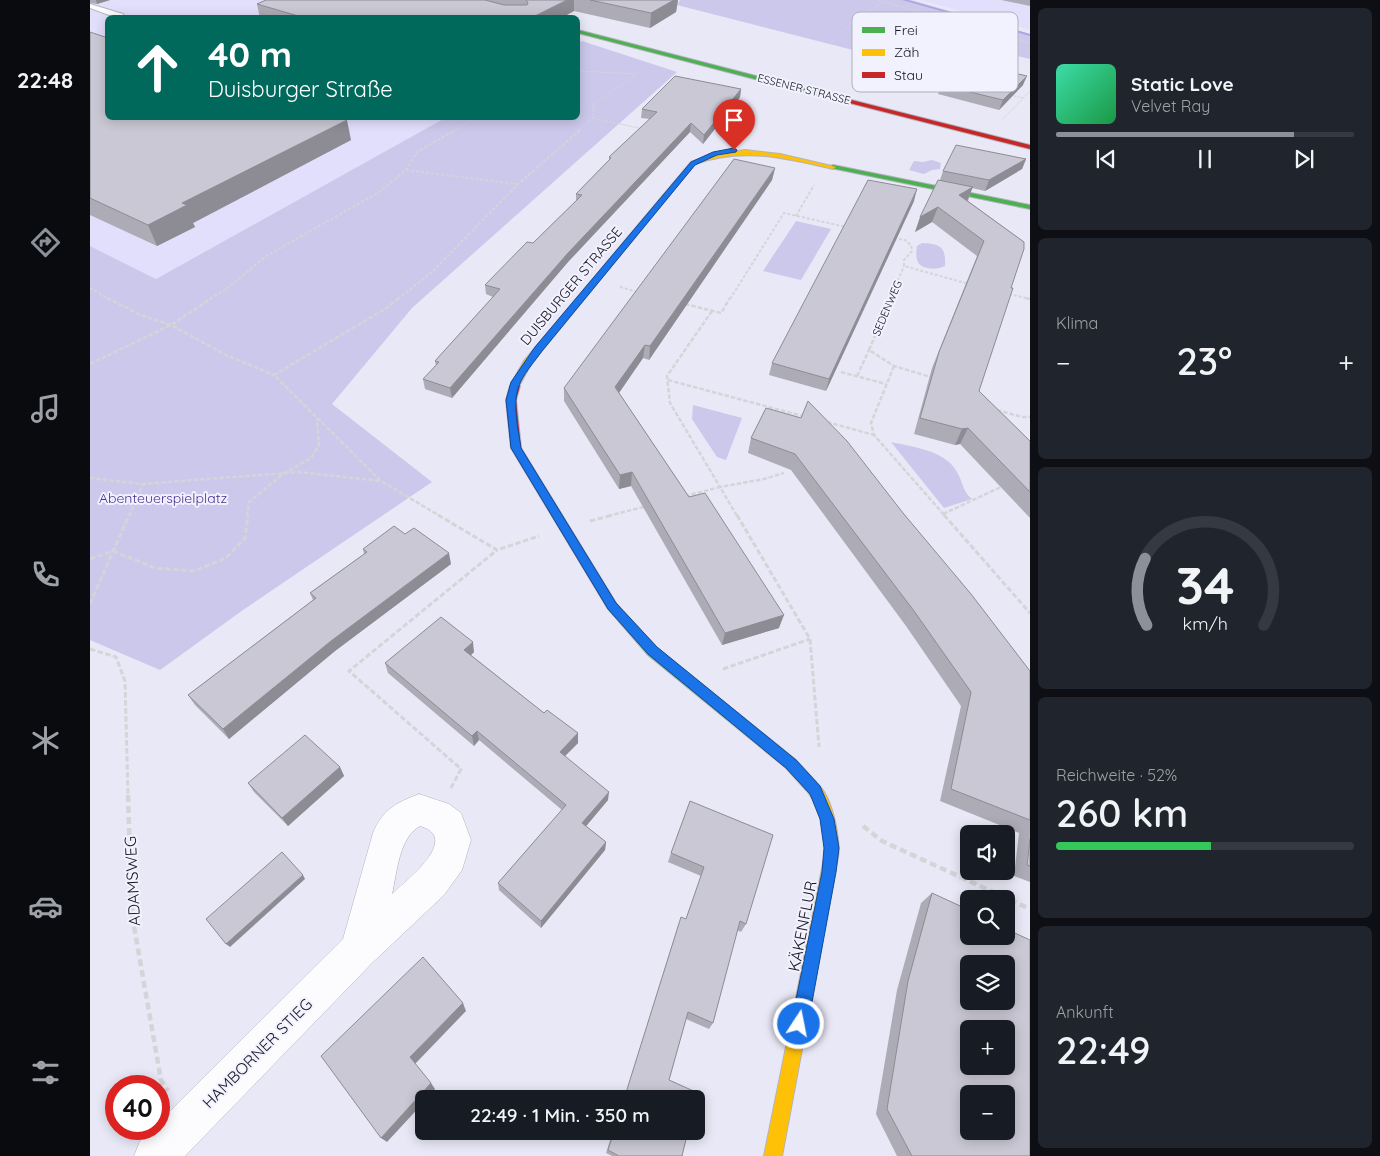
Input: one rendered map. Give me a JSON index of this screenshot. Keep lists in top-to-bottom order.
{
  "streets": {
    "street": [
      "ESSENER STRASSE",
      "DUISBURGER STRASSE",
      "KÄKENFLUR",
      "HAMBORNER STIEG"
    ],
    "path": ["SEDENWEG", "ADAMSWEG"]
  },
  "crossings": [
    ["DUISBURGER STRASSE", "KÄKENFLUR"],
    ["ADAMSWEG", "HAMBORNER STIEG"]
  ],
  "parks": ["Abenteuerspielplatz"],
  "legend": ["Frei", "Zäh", "Stau"],
  "page": {
    "tabs": "22:48",
    "turn": ["40 m", "Duisburger Straße"],
    "song": ["Static Love", "Velvet Ray"],
    "tile": [
      "Klima",
      ["Reichweite · 52%", "260 km"],
      ["Ankunft", "22:49"]
    ],
    "heat": ["−", "23°", "+"],
    "map_buttons": ["+", "−"],
    "limit": "40",
    "trip": "22:49 · 1 Min. · 350 m",
    "gauge": ["34", "km/h"]
  }
}
